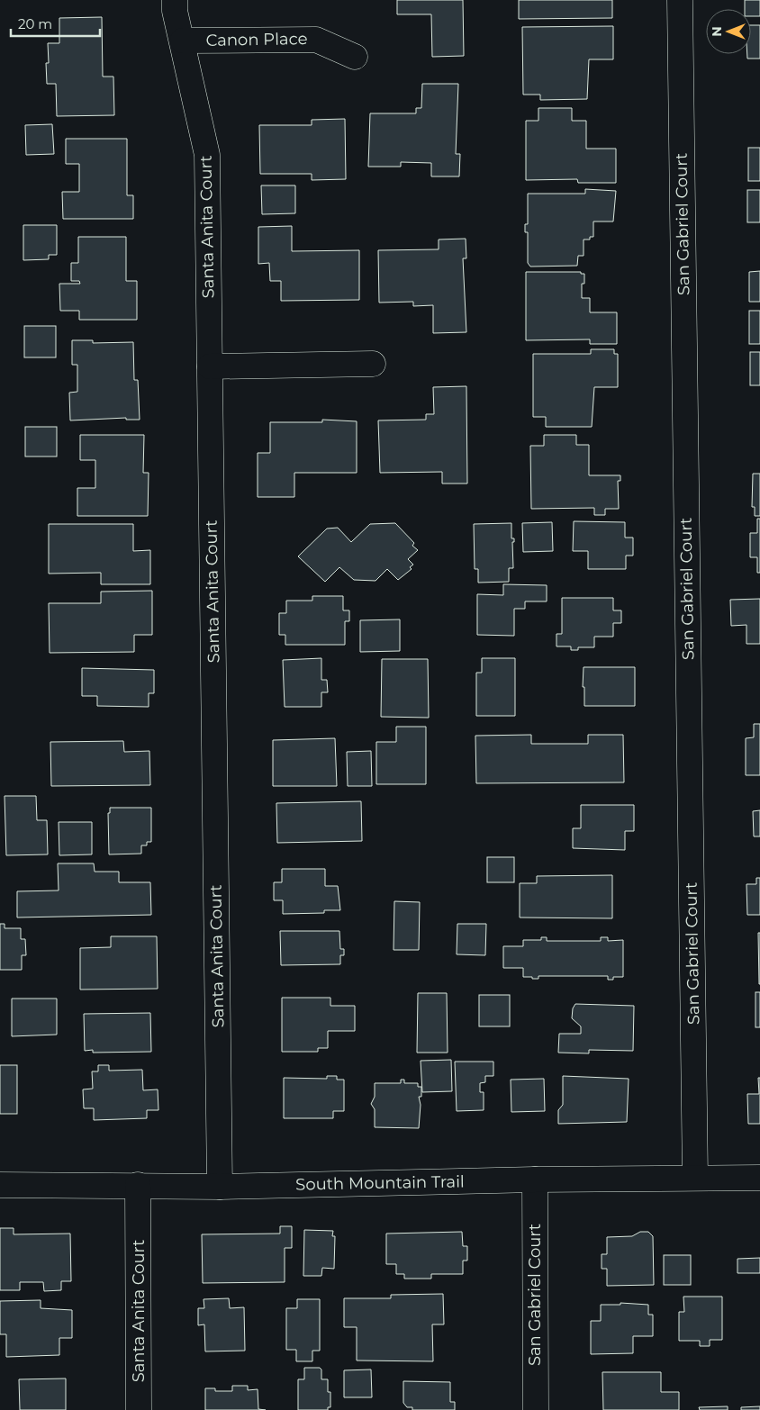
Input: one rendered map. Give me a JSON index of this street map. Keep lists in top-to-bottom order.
{
  "streets": {
    "street": [
      "Canon Place",
      "San Gabriel Court",
      "Santa Anita Court",
      "South Mountain Trail"
    ]
  },
  "crossings": [
    ["Canon Place", "Santa Anita Court"],
    ["San Gabriel Court", "South Mountain Trail"],
    ["Santa Anita Court", "South Mountain Trail"]
  ],
  "scale_bar": "20 m",
  "north": "left"
}
